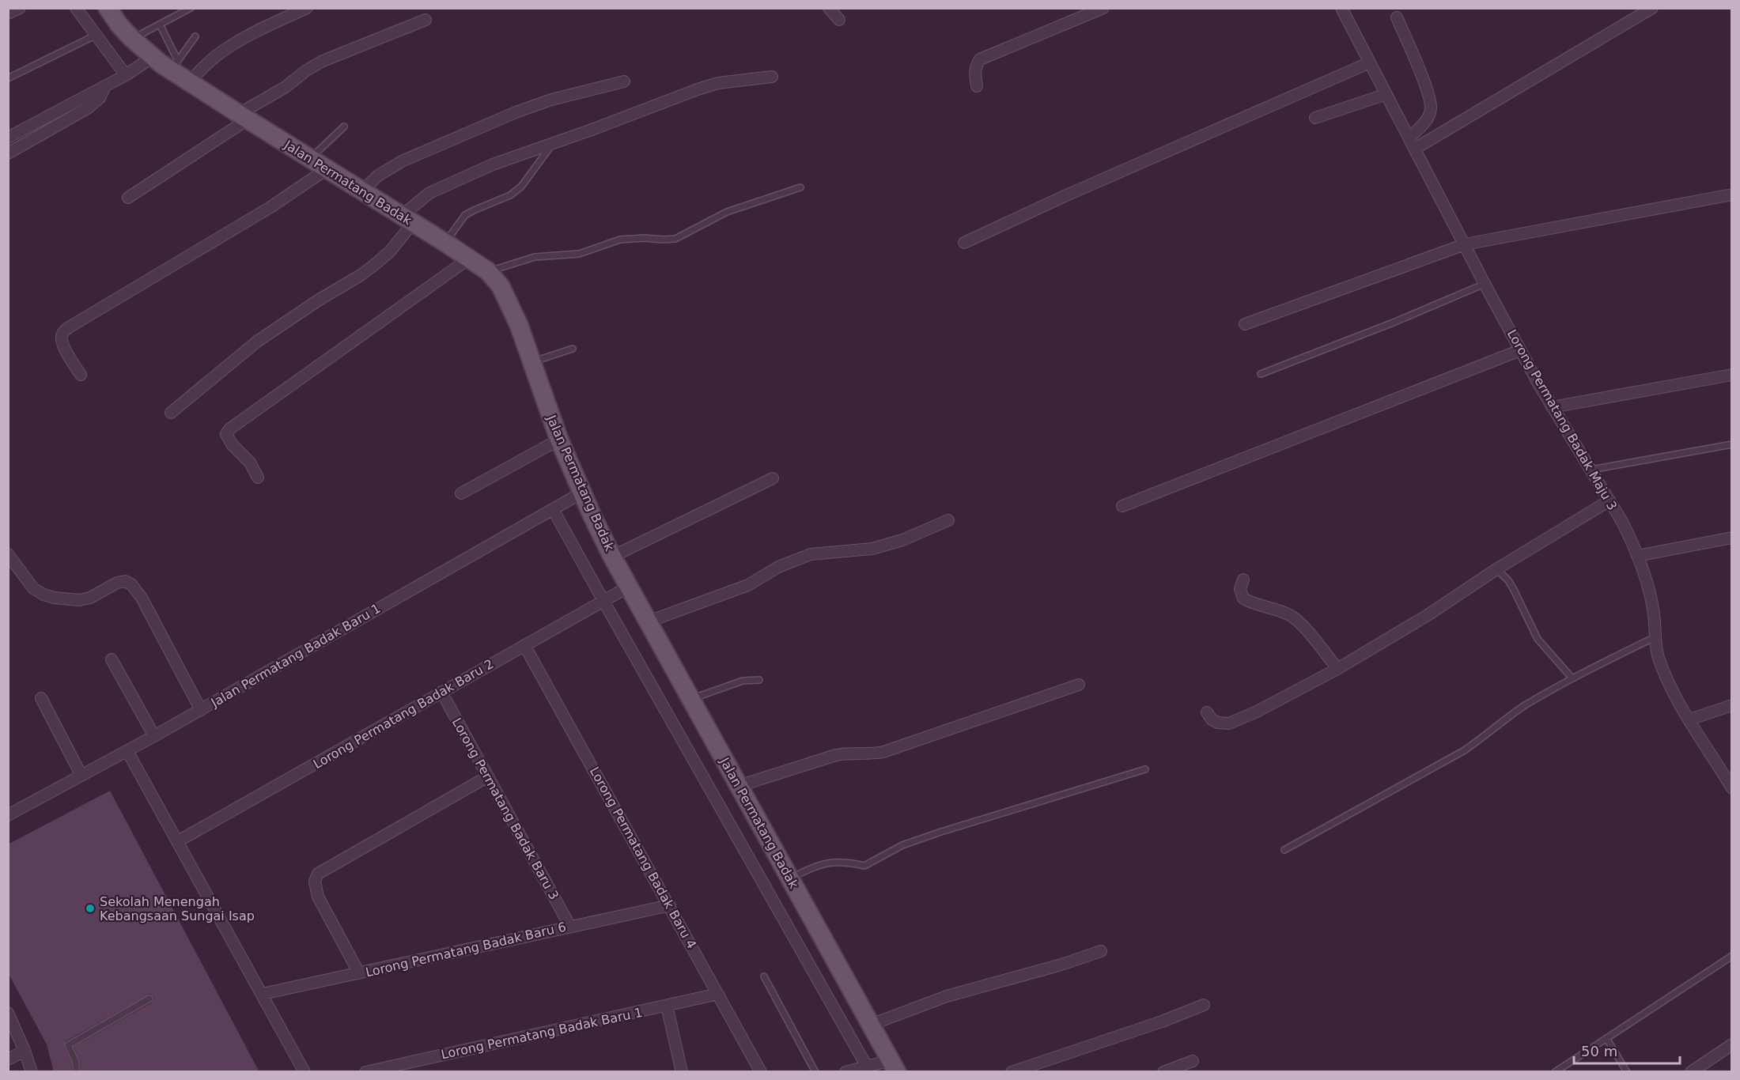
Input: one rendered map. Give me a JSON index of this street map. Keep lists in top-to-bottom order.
{
  "streets": {
    "main road": ["Jalan Permatang Badak"],
    "street": [
      "Lorong Permatang Badak Maju 3",
      "Jalan Permatang Badak Baru 1",
      "Lorong Permatang Badak Baru 2",
      "Lorong Permatang Badak Baru 3",
      "Lorong Permatang Badak Baru 4",
      "Lorong Permatang Badak Baru 6",
      "Lorong Permatang Badak Baru 1"
    ]
  },
  "crossings": [
    ["Jalan Permatang Badak", "Jalan Permatang Badak Baru 1"],
    ["Jalan Permatang Badak", "Lorong Permatang Badak Baru 2"],
    ["Lorong Permatang Badak Baru 2", "Lorong Permatang Badak Baru 3"],
    ["Lorong Permatang Badak Baru 2", "Lorong Permatang Badak Baru 4"],
    ["Lorong Permatang Badak Baru 3", "Lorong Permatang Badak Baru 6"],
    ["Lorong Permatang Badak Baru 4", "Lorong Permatang Badak Baru 6"],
    ["Lorong Permatang Badak Baru 4", "Lorong Permatang Badak Baru 1"]
  ],
  "places": ["Sekolah Menengah Kebangsaan Sungai Isap"],
  "scale_bar": "50 m"
}
